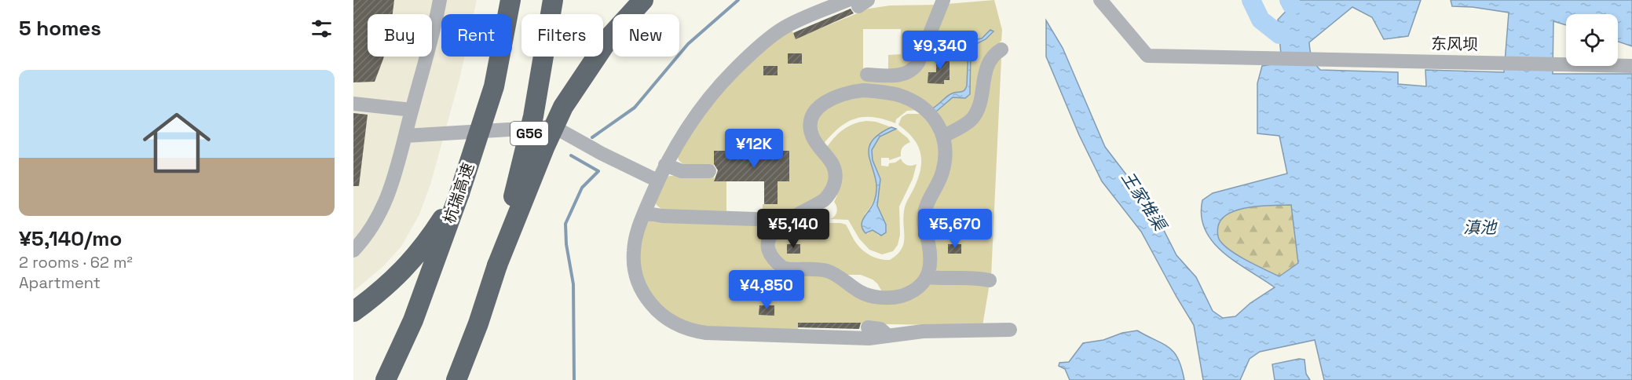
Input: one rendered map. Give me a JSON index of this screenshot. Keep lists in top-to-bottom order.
{
  "streets": {
    "highway": ["G56", "杭瑞高速"],
    "street": ["东风坝"]
  },
  "water": ["王家堆渠", "滇池"],
  "page": {
    "heading": "5 homes",
    "chip": [
      "Buy",
      "Rent",
      "Filters",
      "New"
    ],
    "price": [
      "¥9,340",
      "¥12K",
      "¥5,140",
      "¥5,670",
      "¥4,850"
    ],
    "list": [
      {
        "name": "¥5,140/mo",
        "note": "2 rooms · 62 m² · Apartment"
      }
    ]
  }
}
